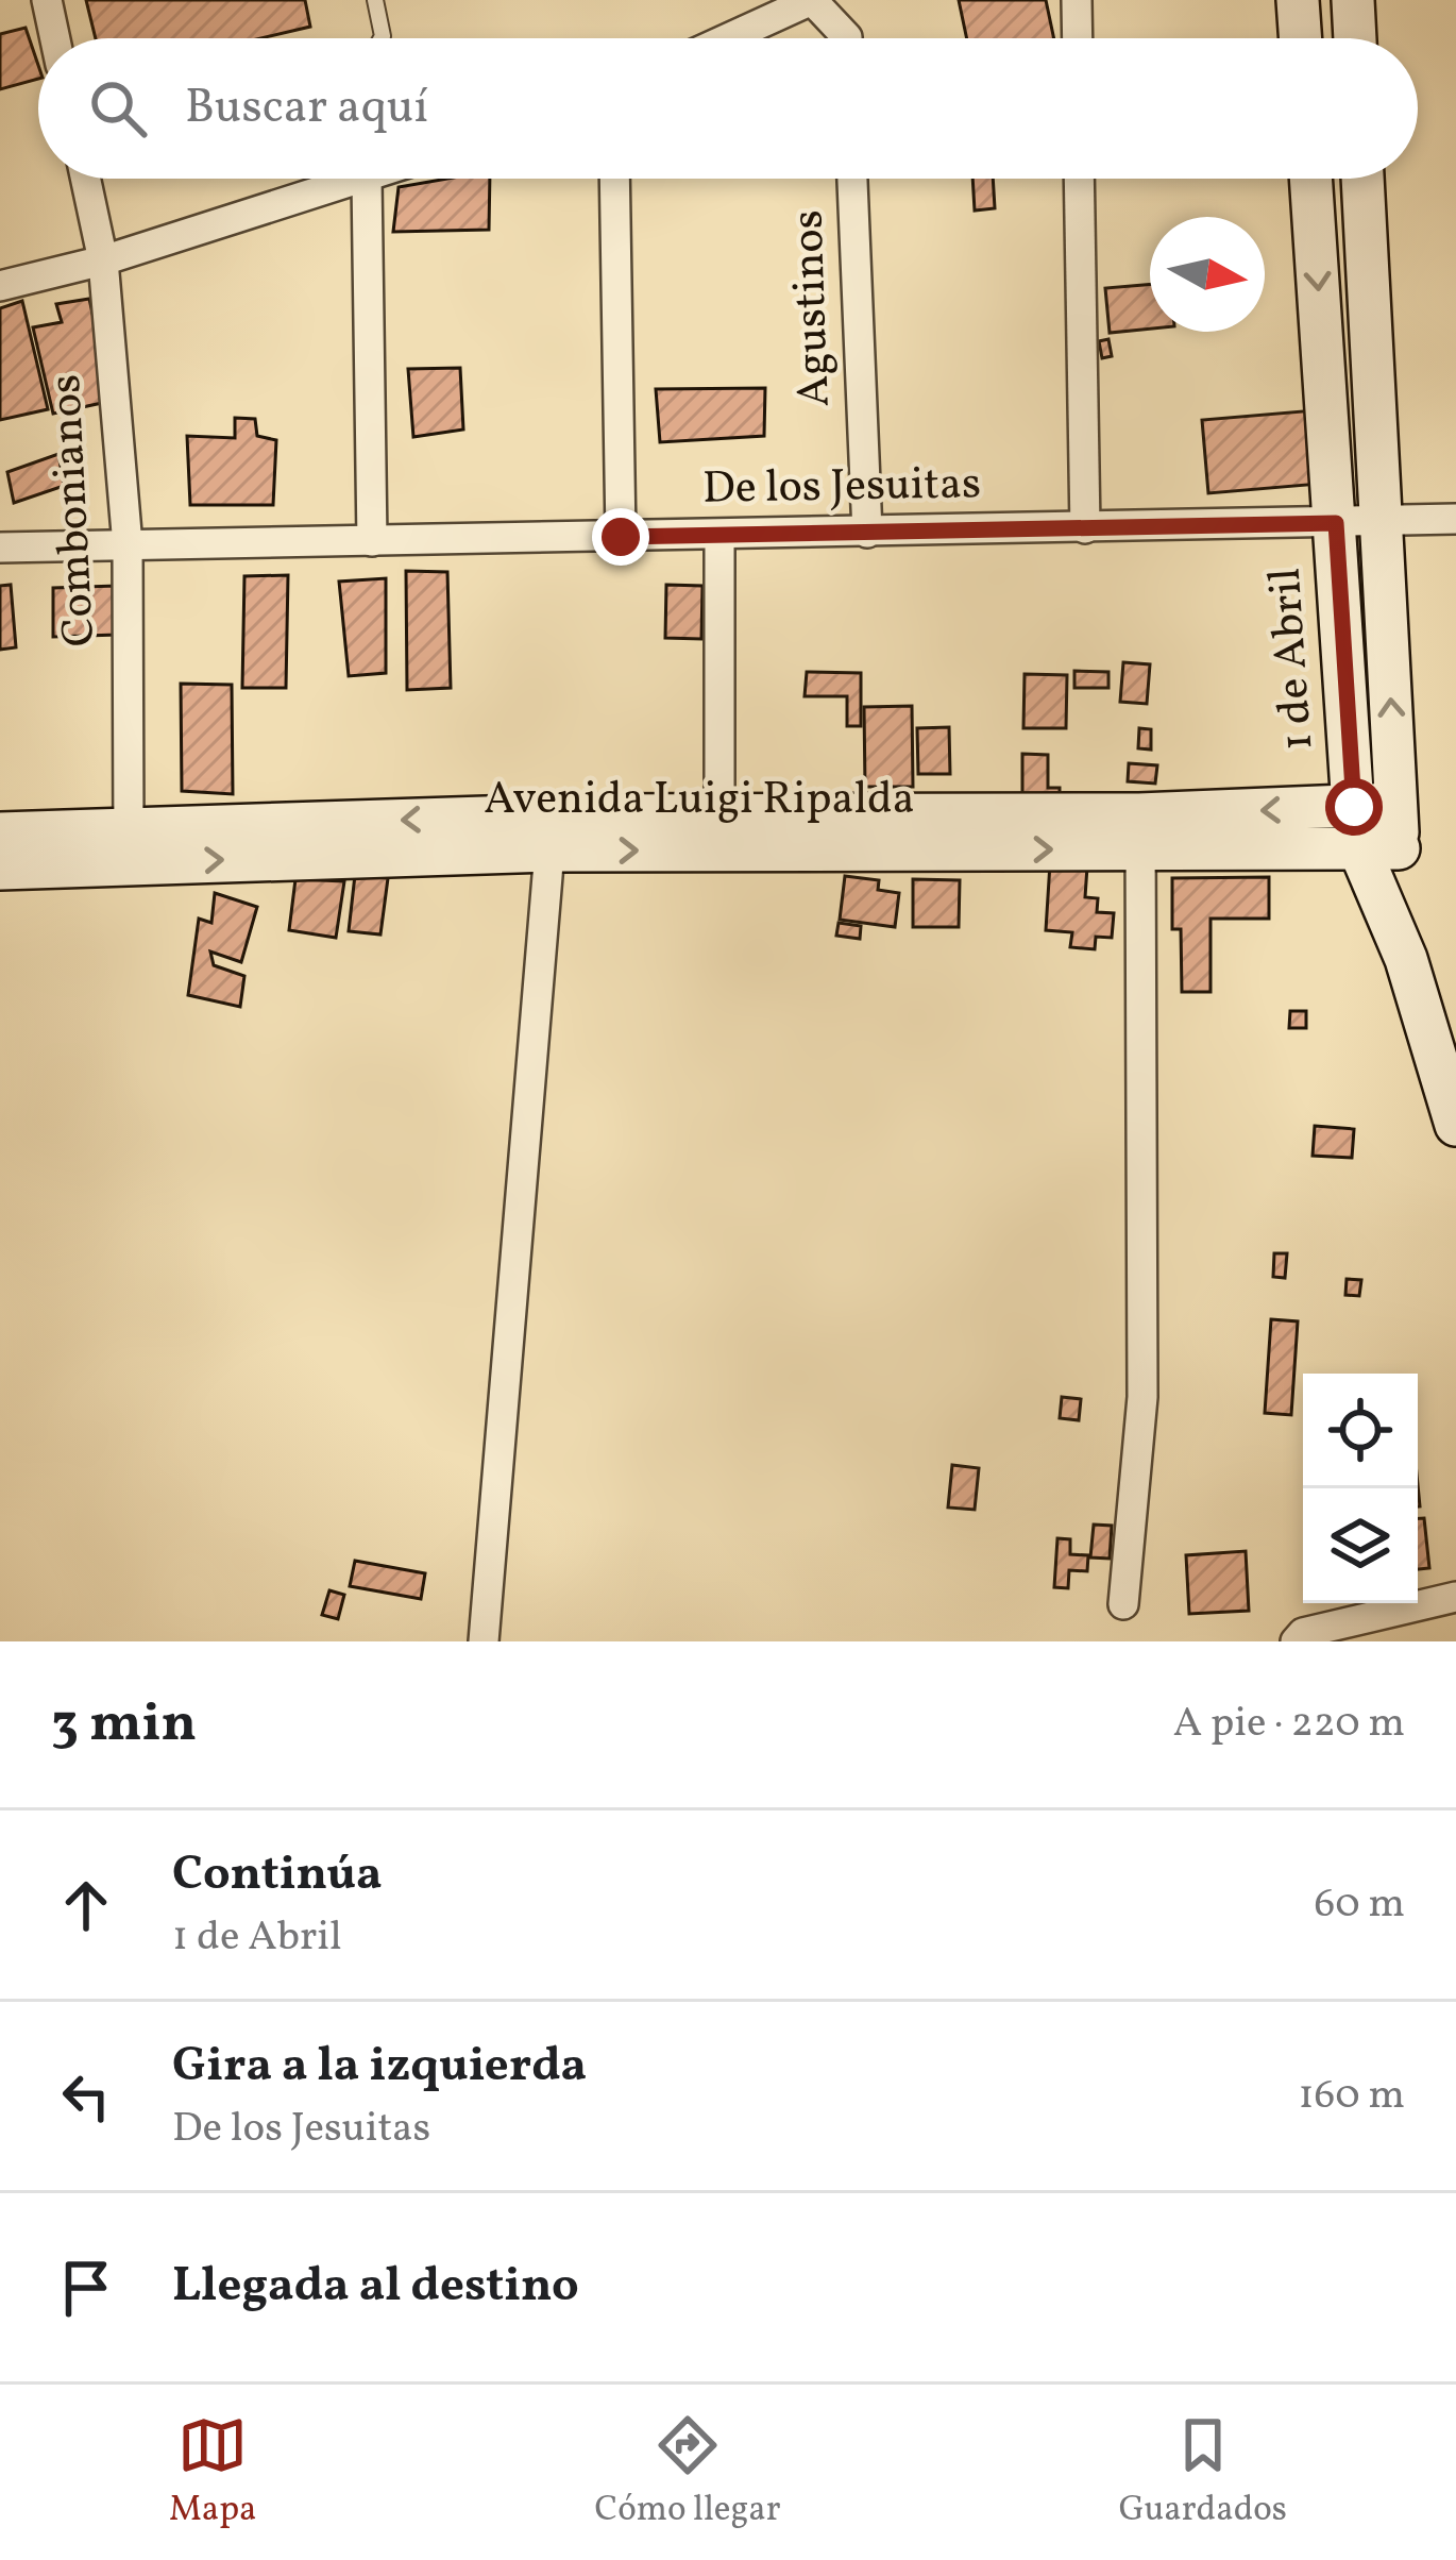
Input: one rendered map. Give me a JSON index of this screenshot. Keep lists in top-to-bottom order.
{
  "streets": {
    "street": [
      "Agustinos",
      "De los Jesuitas",
      "Combonianos",
      "1 de Abril",
      "Avenida Luigi Ripalda"
    ]
  },
  "crossings": [
    ["Agustinos", "De los Jesuitas"],
    ["De los Jesuitas", "Combonianos"],
    ["De los Jesuitas", "1 de Abril"],
    ["Combonianos", "Avenida Luigi Ripalda"],
    ["1 de Abril", "Avenida Luigi Ripalda"]
  ],
  "north": "right",
  "page": {
    "search": "Buscar aquí",
    "heading": ["3 min", "A pie · 220 m"],
    "list": [
      ["Continúa", "1 de Abril", "60 m"],
      ["Gira a la izquierda", "De los Jesuitas", "160 m"],
      "Llegada al destino"
    ],
    "nav": ["Mapa", "Cómo llegar", "Guardados"]
  }
}
